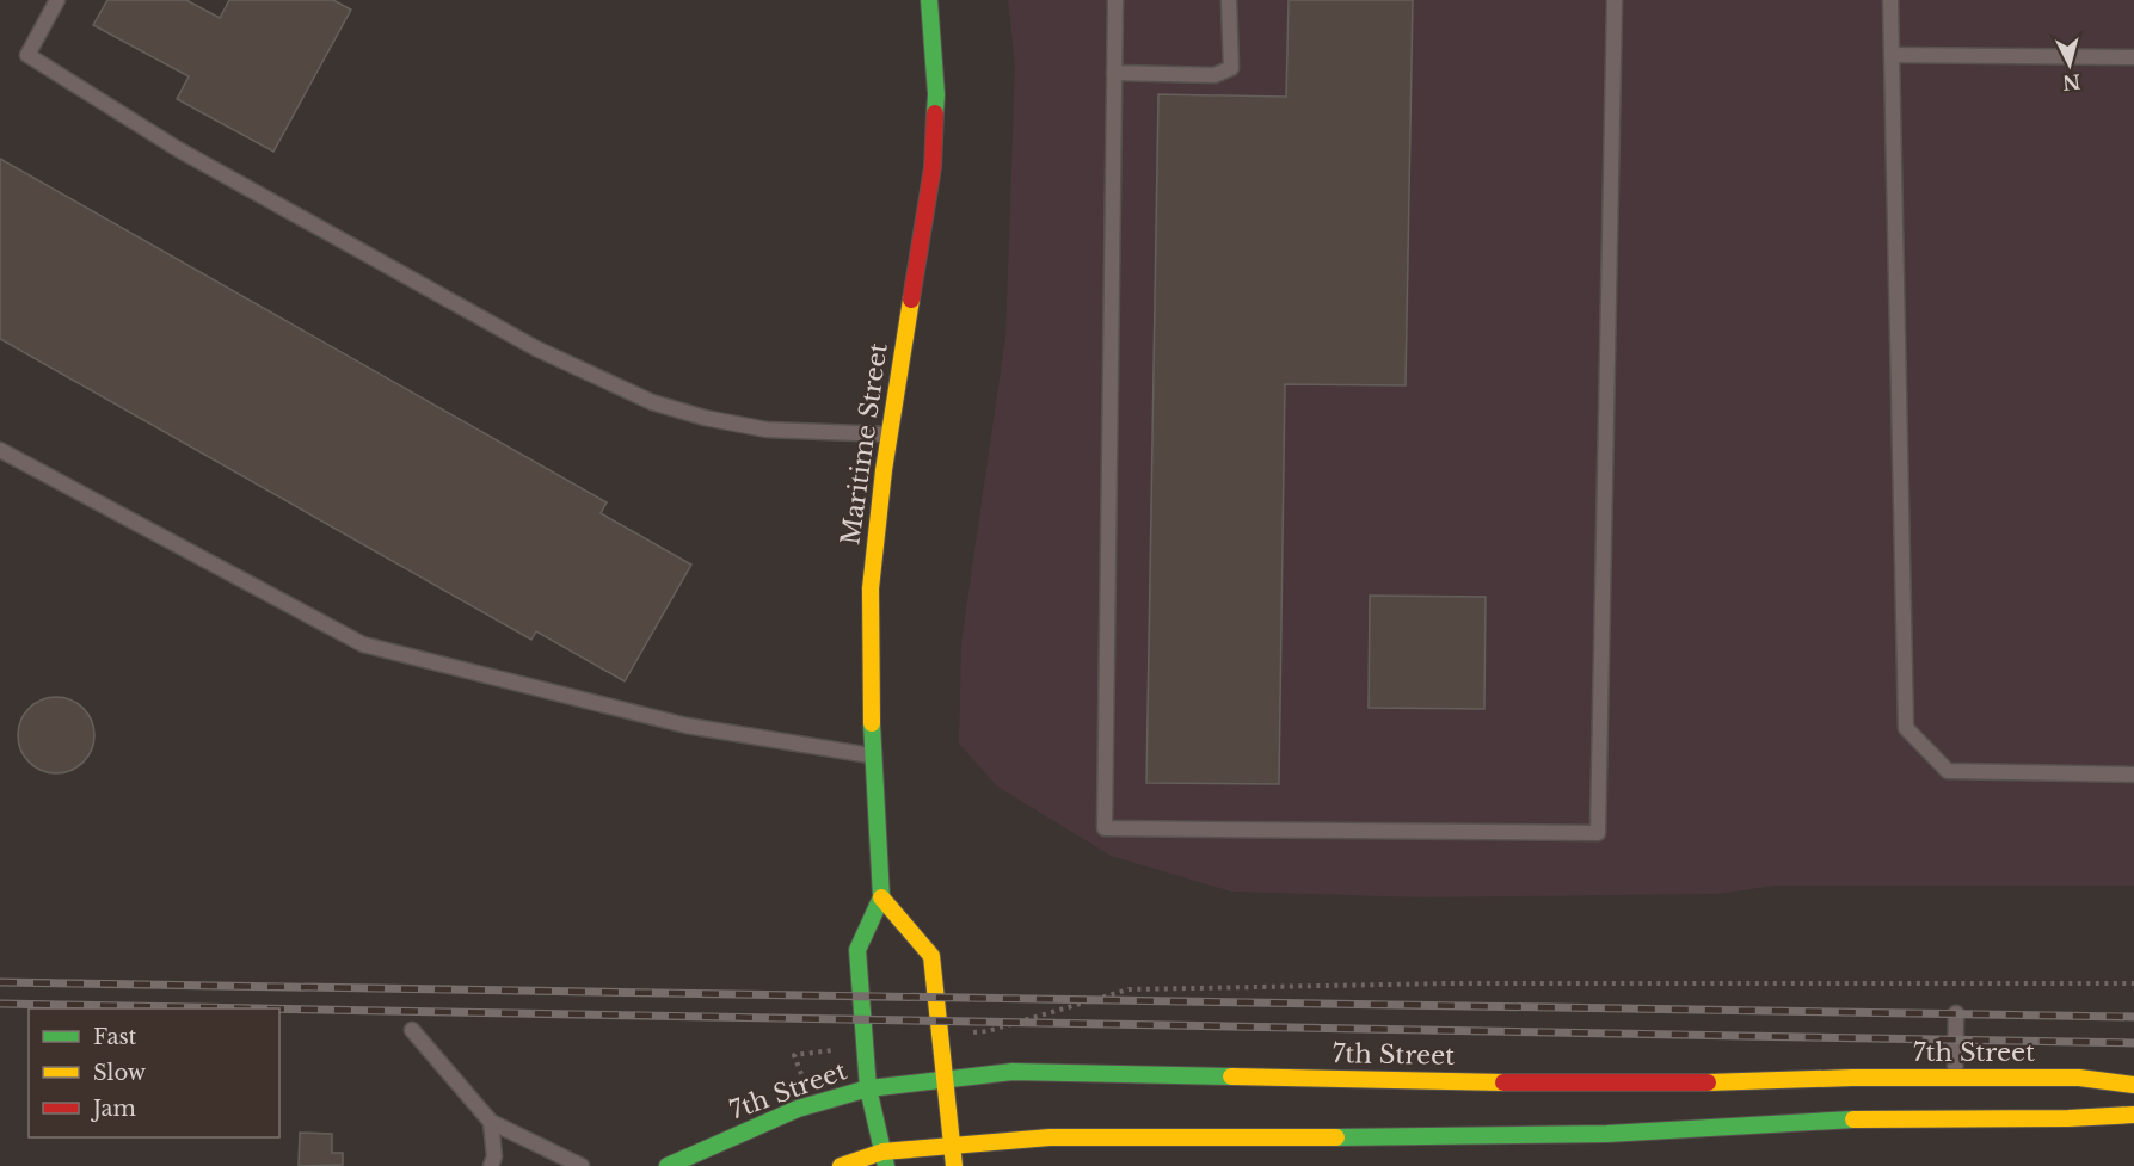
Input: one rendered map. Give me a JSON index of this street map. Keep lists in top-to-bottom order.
{
  "streets": {
    "main road": ["Maritime Street", "7th Street"]
  },
  "crossings": [
    ["Maritime Street", "7th Street"]
  ],
  "legend": ["Fast", "Slow", "Jam"],
  "north": "bottom"
}
